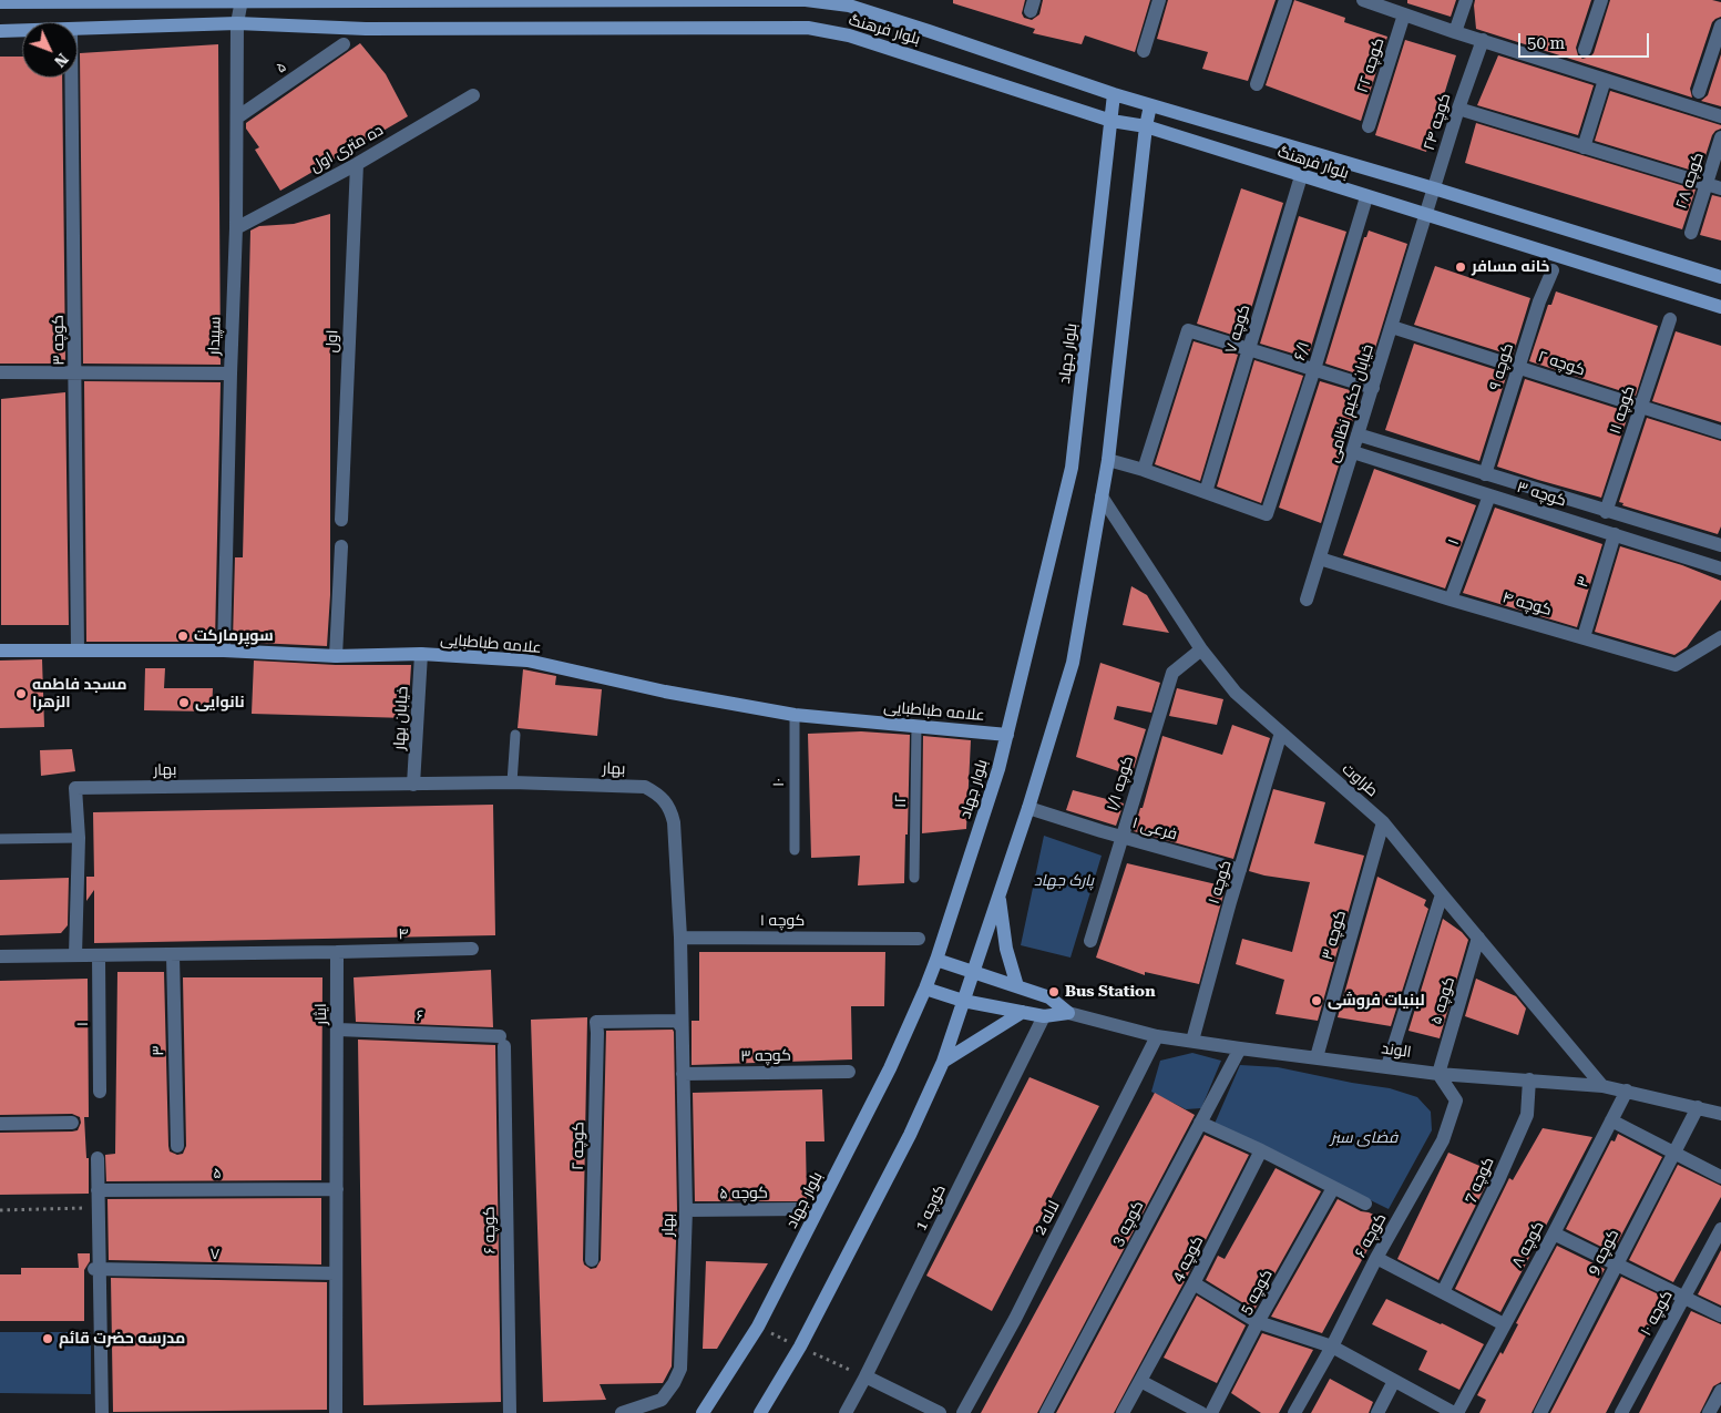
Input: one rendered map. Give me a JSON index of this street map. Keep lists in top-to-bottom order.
{
  "streets": {
    "main road": [
      "بلوار فرهنگ",
      "بلوار جهاد",
      "علامه طباطبایی",
      "الوند"
    ],
    "street": [
      "کوچه ۲۲",
      "۵",
      "کوچه ۲۴",
      "ده متری اول",
      "کوچه ۲۸",
      "کوچه ۷",
      "سپیدار",
      "کوچه ۳",
      "اول",
      "۶/۱",
      "کوچه ۲",
      "کوچه ۹",
      "خیابان حکیم نظامی",
      "کوچه ۱۱",
      "۱",
      "۳",
      "کوچه ۴",
      "خیابان بهار",
      "بهار",
      "طراوت",
      "کوچه ۱/۱",
      "فرعی ۱",
      "کوچه ۱",
      "۴",
      "کوچه ۵",
      "ایثار",
      "۶",
      "کوچه 7",
      "کوچه 1",
      "لاله 2",
      "کوچه 3",
      "کوچه ۶",
      "کوچه ۸",
      "کوچه 9",
      "۷",
      "کوچه 4",
      "کوچه 5",
      "کوچه ۱۰"
    ],
    "lane": ["۱۰", "۱۲"]
  },
  "crossings": [
    ["بلوار فرهنگ", "کوچه ۲۴"],
    ["بلوار فرهنگ", "کوچه ۷"],
    ["بلوار فرهنگ", "سپیدار"],
    ["بلوار فرهنگ", "۶/۱"],
    ["بلوار فرهنگ", "بلوار جهاد"],
    ["بلوار فرهنگ", "خیابان حکیم نظامی"],
    ["۵", "سپیدار"],
    ["۵", "ایثار"],
    ["کوچه ۲۴", "خیابان حکیم نظامی"],
    ["ده متری اول", "سپیدار"],
    ["ده متری اول", "اول"],
    ["کوچه ۷", "۶/۱"],
    ["سپیدار", "علامه طباطبایی"],
    ["کوچه ۳", "کوچه ۹"],
    ["کوچه ۳", "خیابان حکیم نظامی"],
    ["کوچه ۳", "کوچه ۱۱"],
    ["کوچه ۳", "۱"],
    ["کوچه ۳", "۳"],
    ["کوچه ۳", "علامه طباطبایی"],
    ["کوچه ۳", "بهار"],
    ["کوچه ۳", "طراوت"],
    ["کوچه ۳", "الوند"],
    ["بلوار جهاد", "علامه طباطبایی"],
    ["بلوار جهاد", "الوند"],
    ["کوچه ۲", "کوچه ۹"],
    ["کوچه ۲", "خیابان حکیم نظامی"],
    ["کوچه ۲", "کوچه ۱۱"],
    ["کوچه ۲", "بهار"],
    ["خیابان حکیم نظامی", "کوچه ۴"],
    ["۱", "کوچه ۴"],
    ["۳", "کوچه ۴"],
    ["علامه طباطبایی", "خیابان بهار"],
    ["علامه طباطبایی", "۱۰"],
    ["علامه طباطبایی", "۱۲"],
    ["خیابان بهار", "بهار"],
    ["بهار", "کوچه ۱"],
    ["بهار", "کوچه ۵"],
    ["طراوت", "کوچه ۱/۱"],
    ["طراوت", "کوچه ۱"],
    ["طراوت", "کوچه ۵"],
    ["طراوت", "الوند"],
    ["کوچه ۱/۱", "فرعی ۱"],
    ["فرعی ۱", "کوچه ۱"],
    ["کوچه ۱", "الوند"],
    ["۴", "ایثار"],
    ["کوچه ۵", "الوند"],
    ["کوچه ۵", "کوچه ۶"],
    ["ایثار", "۶"],
    ["ایثار", "۷"],
    ["۶", "کوچه ۶"],
    ["الوند", "کوچه 7"],
    ["الوند", "کوچه 1"],
    ["الوند", "لاله 2"],
    ["الوند", "کوچه 3"],
    ["الوند", "کوچه ۶"],
    ["الوند", "کوچه ۸"],
    ["الوند", "کوچه 9"]
  ],
  "parks": ["پارک جهاد", "فضای سبز"],
  "places": [
    "خانه مسافر",
    "سوپرمارکت",
    "مسجد فاطمه الزهرا",
    "نانوایی",
    "Bus Station",
    "لبنیات فروشی",
    "مدرسه حضرت قائم"
  ],
  "scale_bar": "50 m",
  "north": "bottom right"
}
